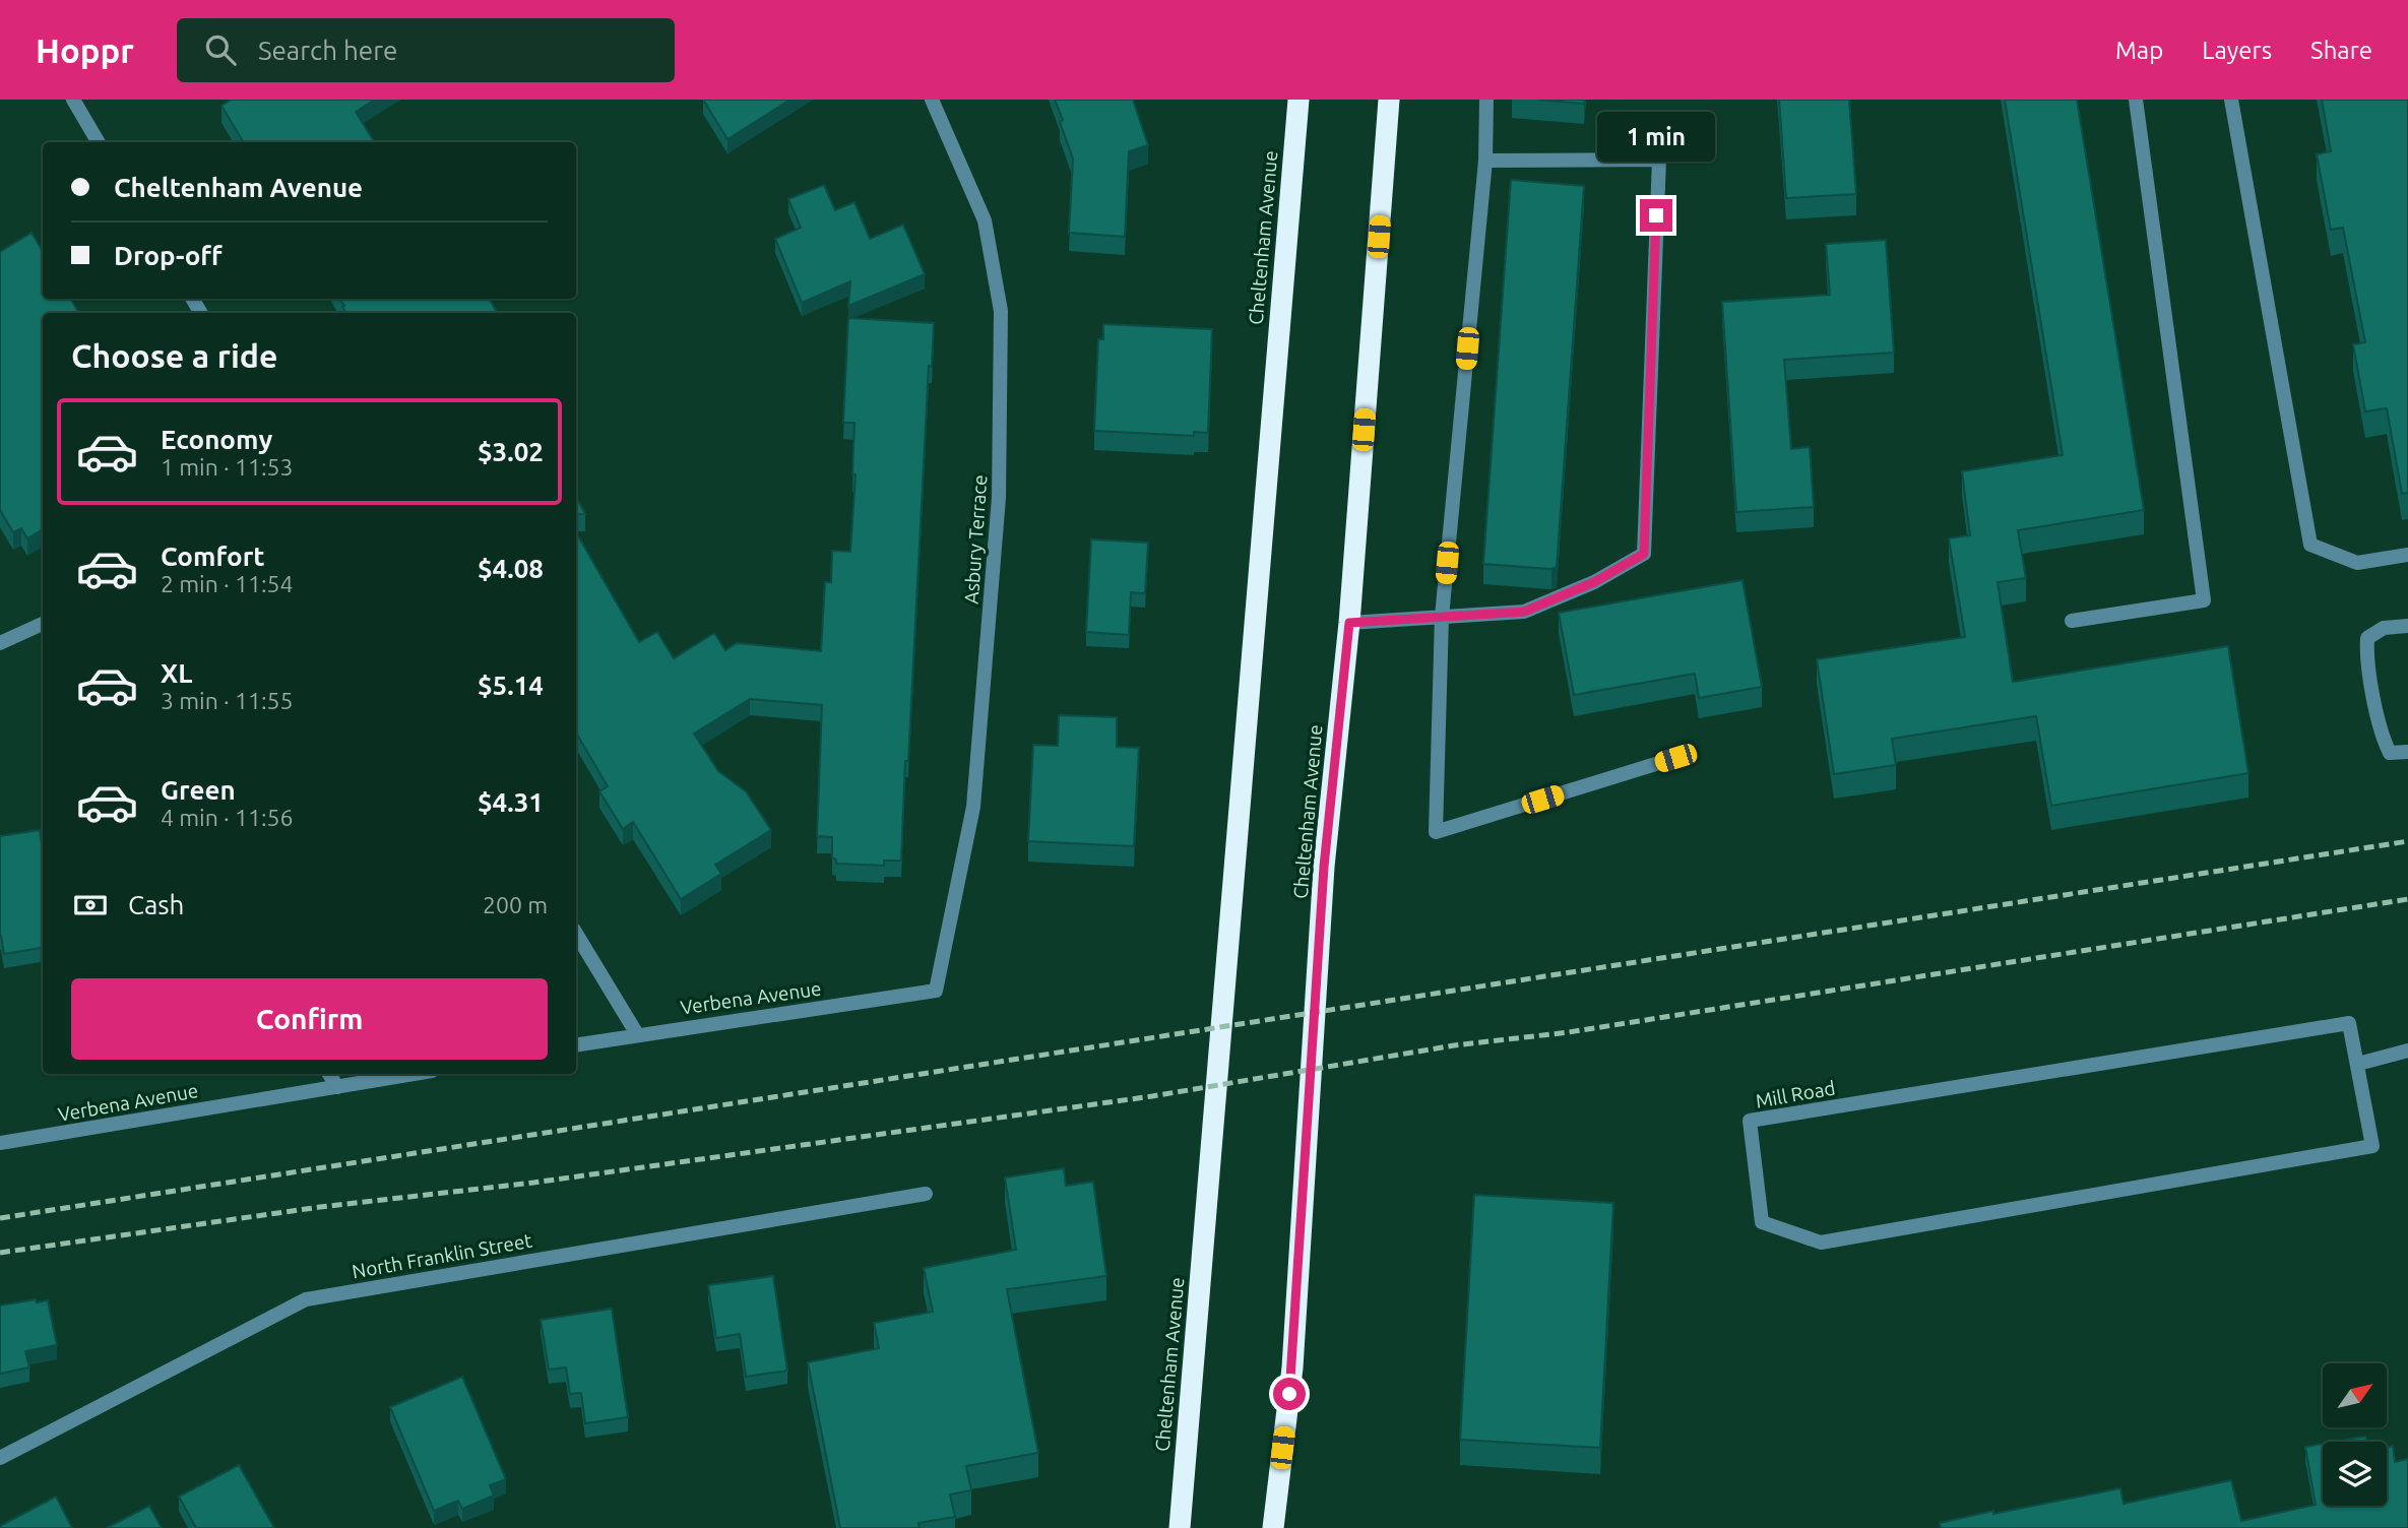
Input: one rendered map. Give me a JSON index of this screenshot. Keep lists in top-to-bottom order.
{
  "streets": {
    "highway": ["Cheltenham Avenue"],
    "street": [
      "Asbury Terrace",
      "Verbena Avenue",
      "Mill Road",
      "North Franklin Street"
    ]
  },
  "crossings": [
    ["Asbury Terrace", "Verbena Avenue"]
  ],
  "north": "top right",
  "page": {
    "header": "Hoppr",
    "search": "Search here",
    "nav": ["Map", "Layers", "Share"],
    "bubble": "1 min",
    "banner": ["Cheltenham Avenue", "Drop-off"],
    "heading": "Choose a ride",
    "list": [
      {
        "name": "Economy",
        "note": "1 min · 11:53",
        "value": "$3.02"
      },
      {
        "name": "Comfort",
        "note": "2 min · 11:54",
        "value": "$4.08"
      },
      {
        "name": "XL",
        "note": "3 min · 11:55",
        "value": "$5.14"
      },
      {
        "name": "Green",
        "note": "4 min · 11:56",
        "value": "$4.31"
      }
    ],
    "pay": ["Cash", "200 m"],
    "buttons": "Confirm"
  }
}
